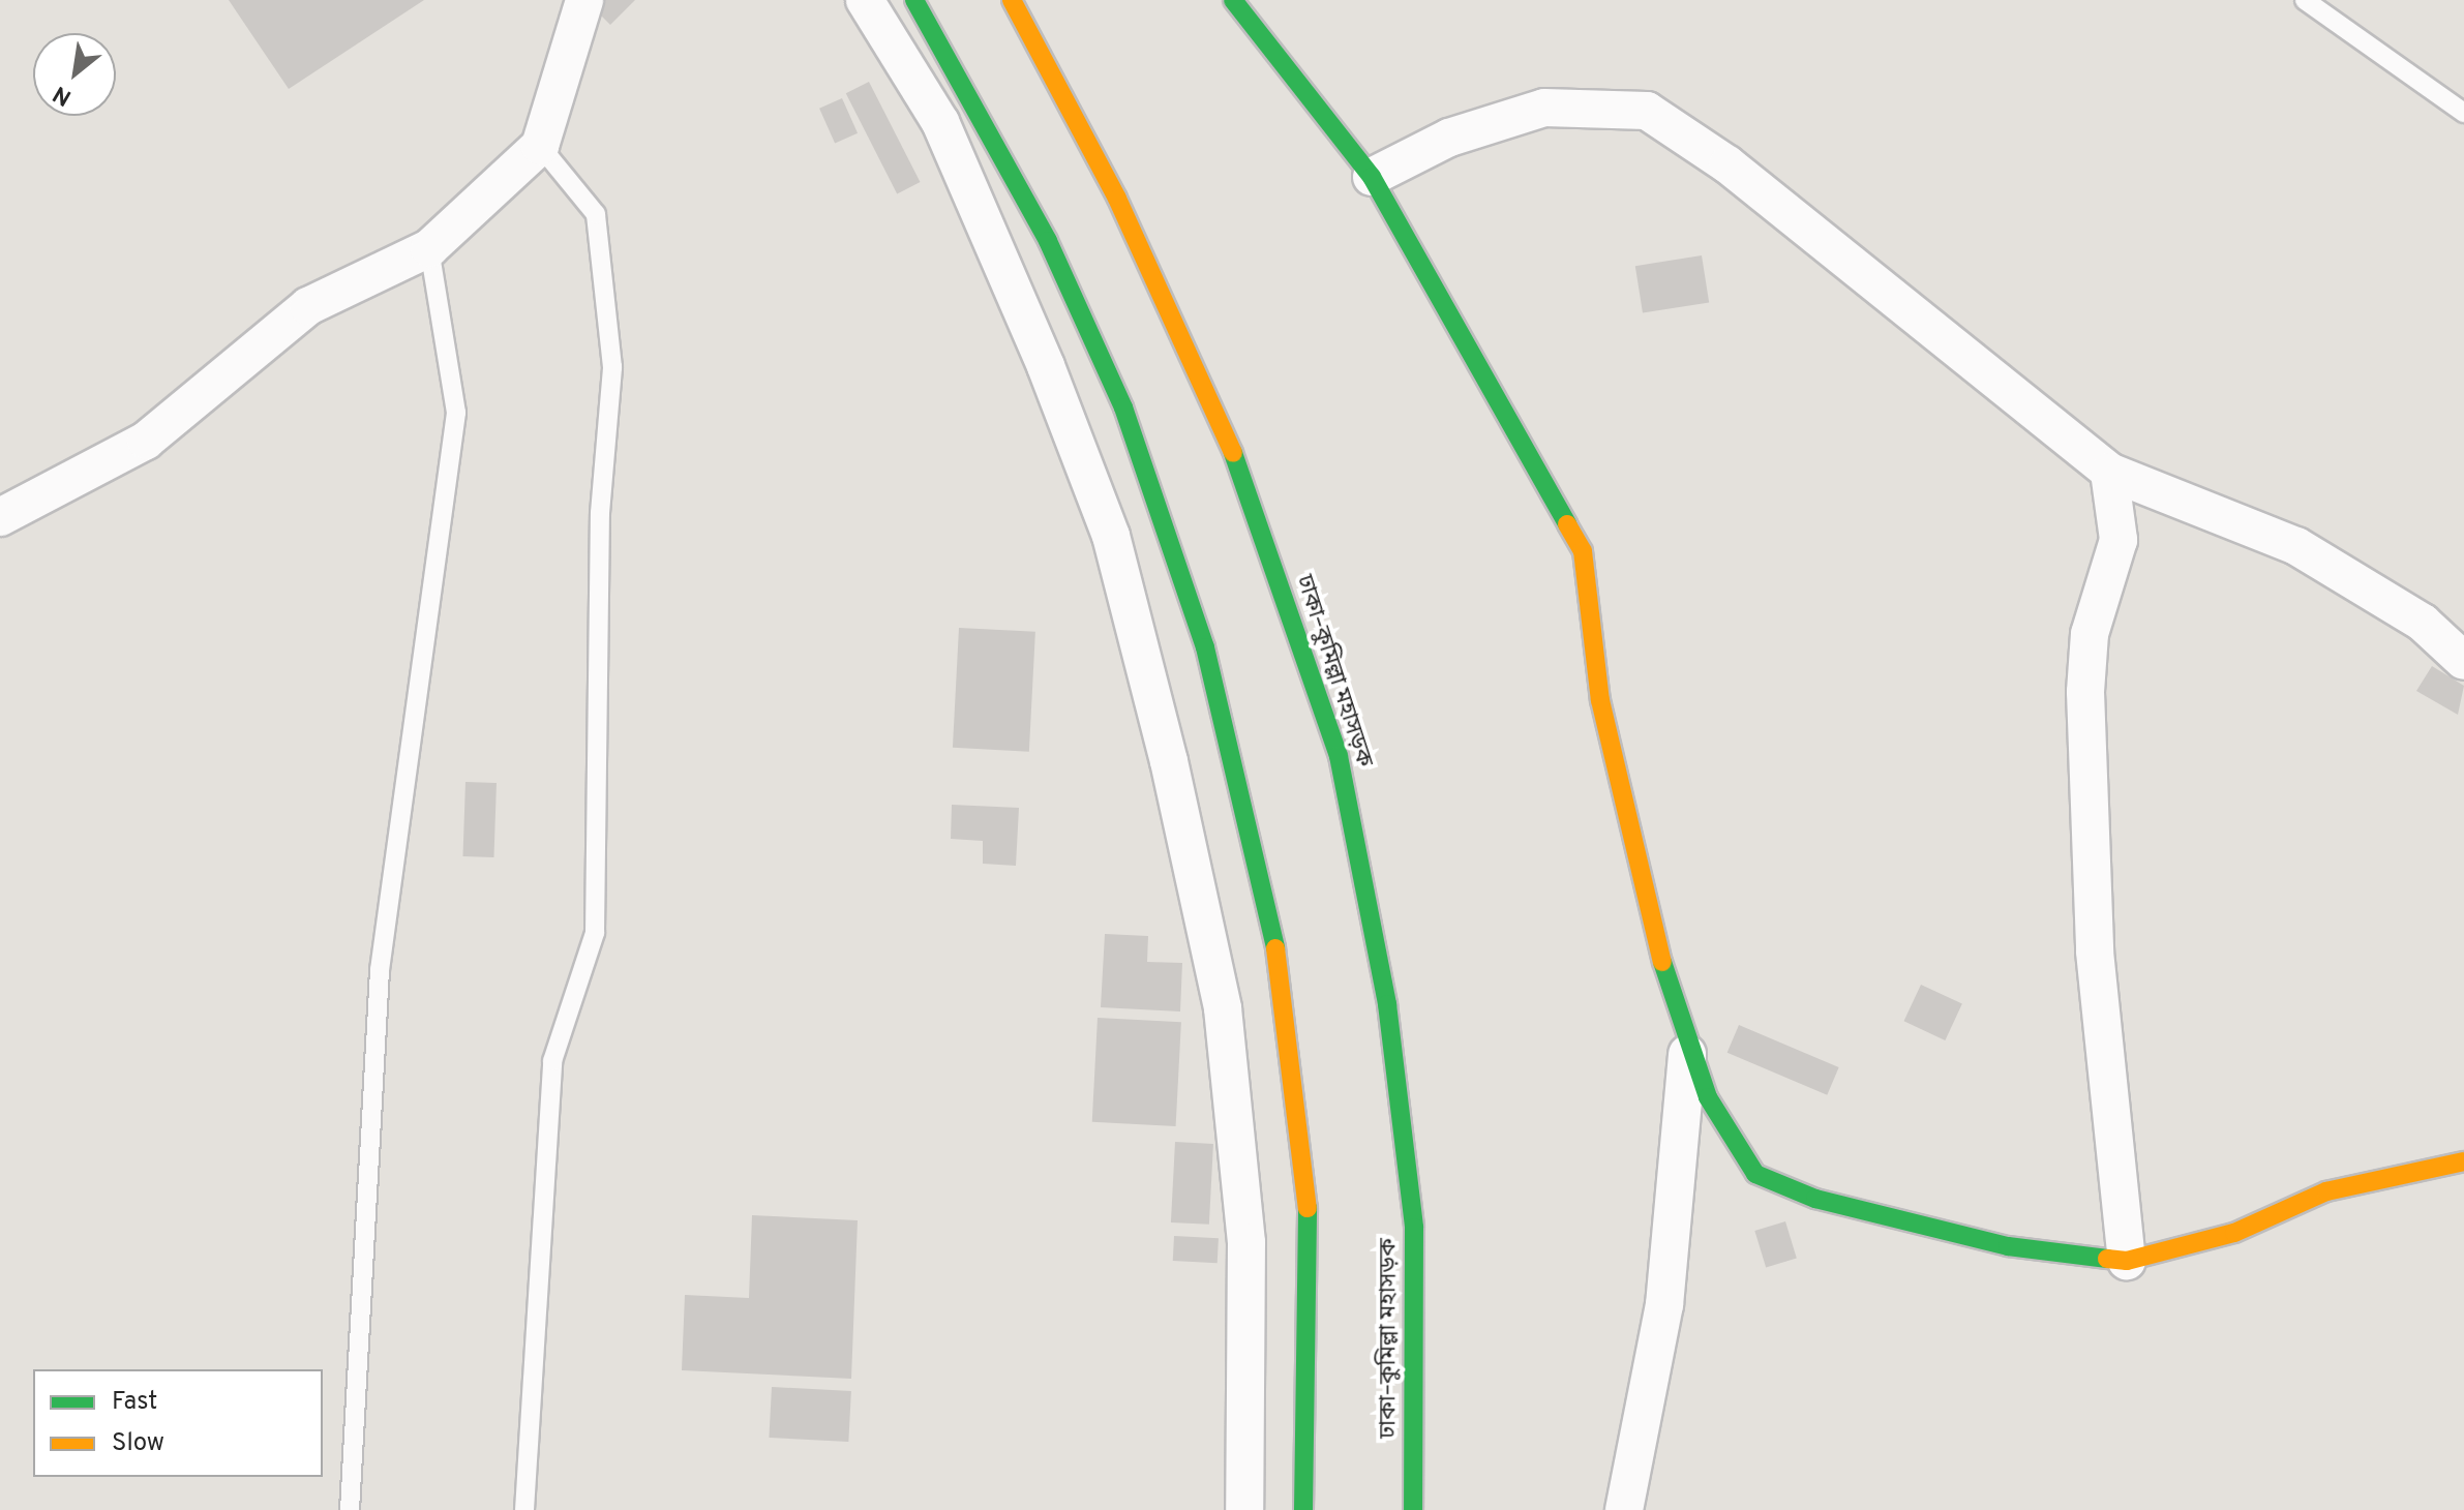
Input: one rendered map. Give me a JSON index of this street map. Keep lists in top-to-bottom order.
{
  "streets": {
    "main road": ["ঢাকা–কুমিল্লা মহাসড়ক"]
  },
  "legend": ["Fast", "Slow"],
  "north": "bottom left"
}
